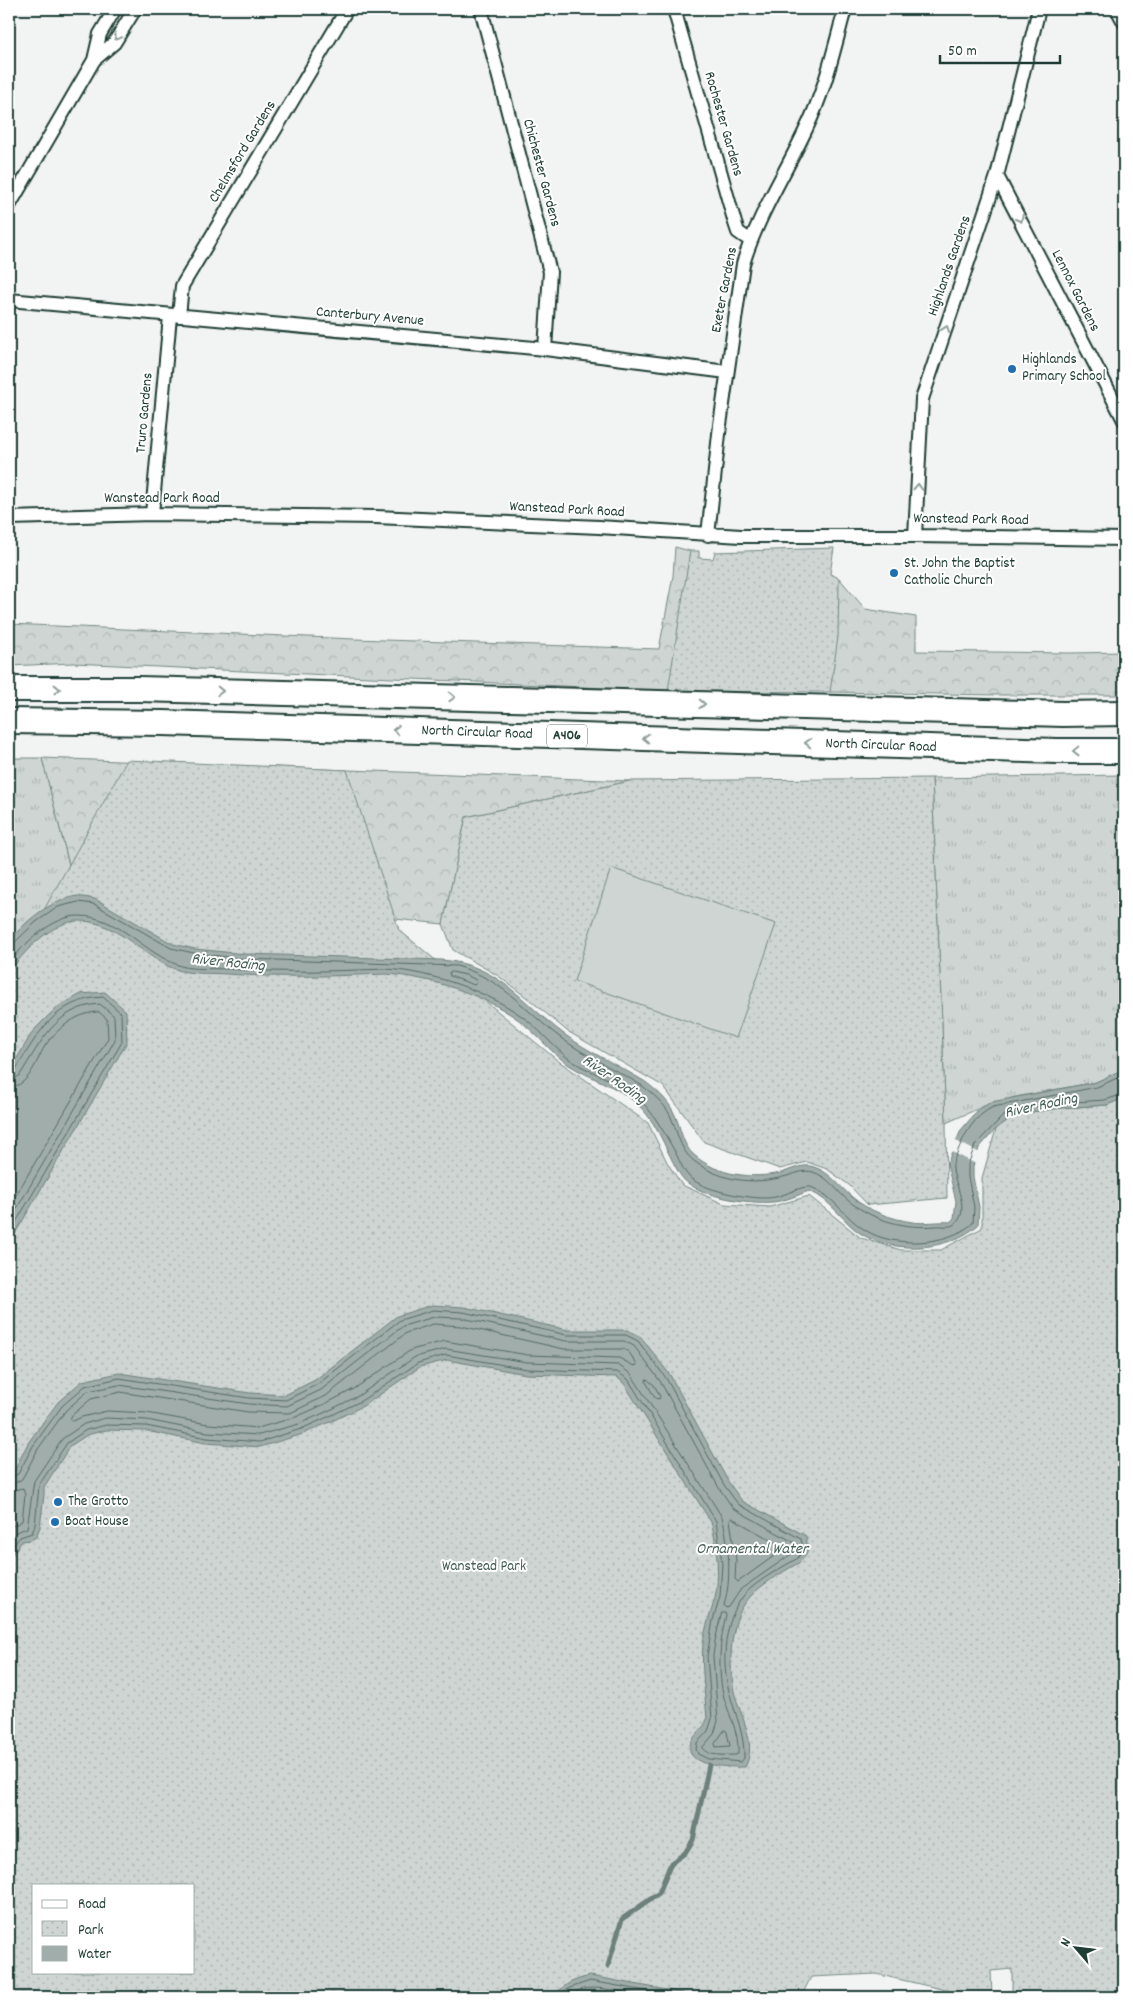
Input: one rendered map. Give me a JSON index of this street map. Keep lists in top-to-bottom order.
{
  "streets": {
    "highway": ["North Circular Road", "A406"],
    "street": [
      "Rochester Gardens",
      "Chelmsford Gardens",
      "Chichester Gardens",
      "Highlands Gardens",
      "Exeter Gardens",
      "Lennox Gardens",
      "Canterbury Avenue",
      "Truro Gardens",
      "Wanstead Park Road"
    ]
  },
  "crossings": [
    ["Rochester Gardens", "Exeter Gardens"],
    ["Chelmsford Gardens", "Canterbury Avenue"],
    ["Chelmsford Gardens", "Truro Gardens"],
    ["Chichester Gardens", "Canterbury Avenue"],
    ["Highlands Gardens", "Lennox Gardens"],
    ["Highlands Gardens", "Wanstead Park Road"],
    ["Exeter Gardens", "Canterbury Avenue"],
    ["Exeter Gardens", "Wanstead Park Road"],
    ["Canterbury Avenue", "Truro Gardens"],
    ["Truro Gardens", "Wanstead Park Road"]
  ],
  "one_way": ["Highlands Gardens", "Lennox Gardens"],
  "water": ["River Roding", "Ornamental Water"],
  "parks": ["Wanstead Park"],
  "places": [
    "Highlands Primary School",
    "St. John the Baptist Catholic Church",
    "The Grotto",
    "Boat House"
  ],
  "legend": ["Road", "Park", "Water"],
  "scale_bar": "50 m",
  "north": "top left"
}
